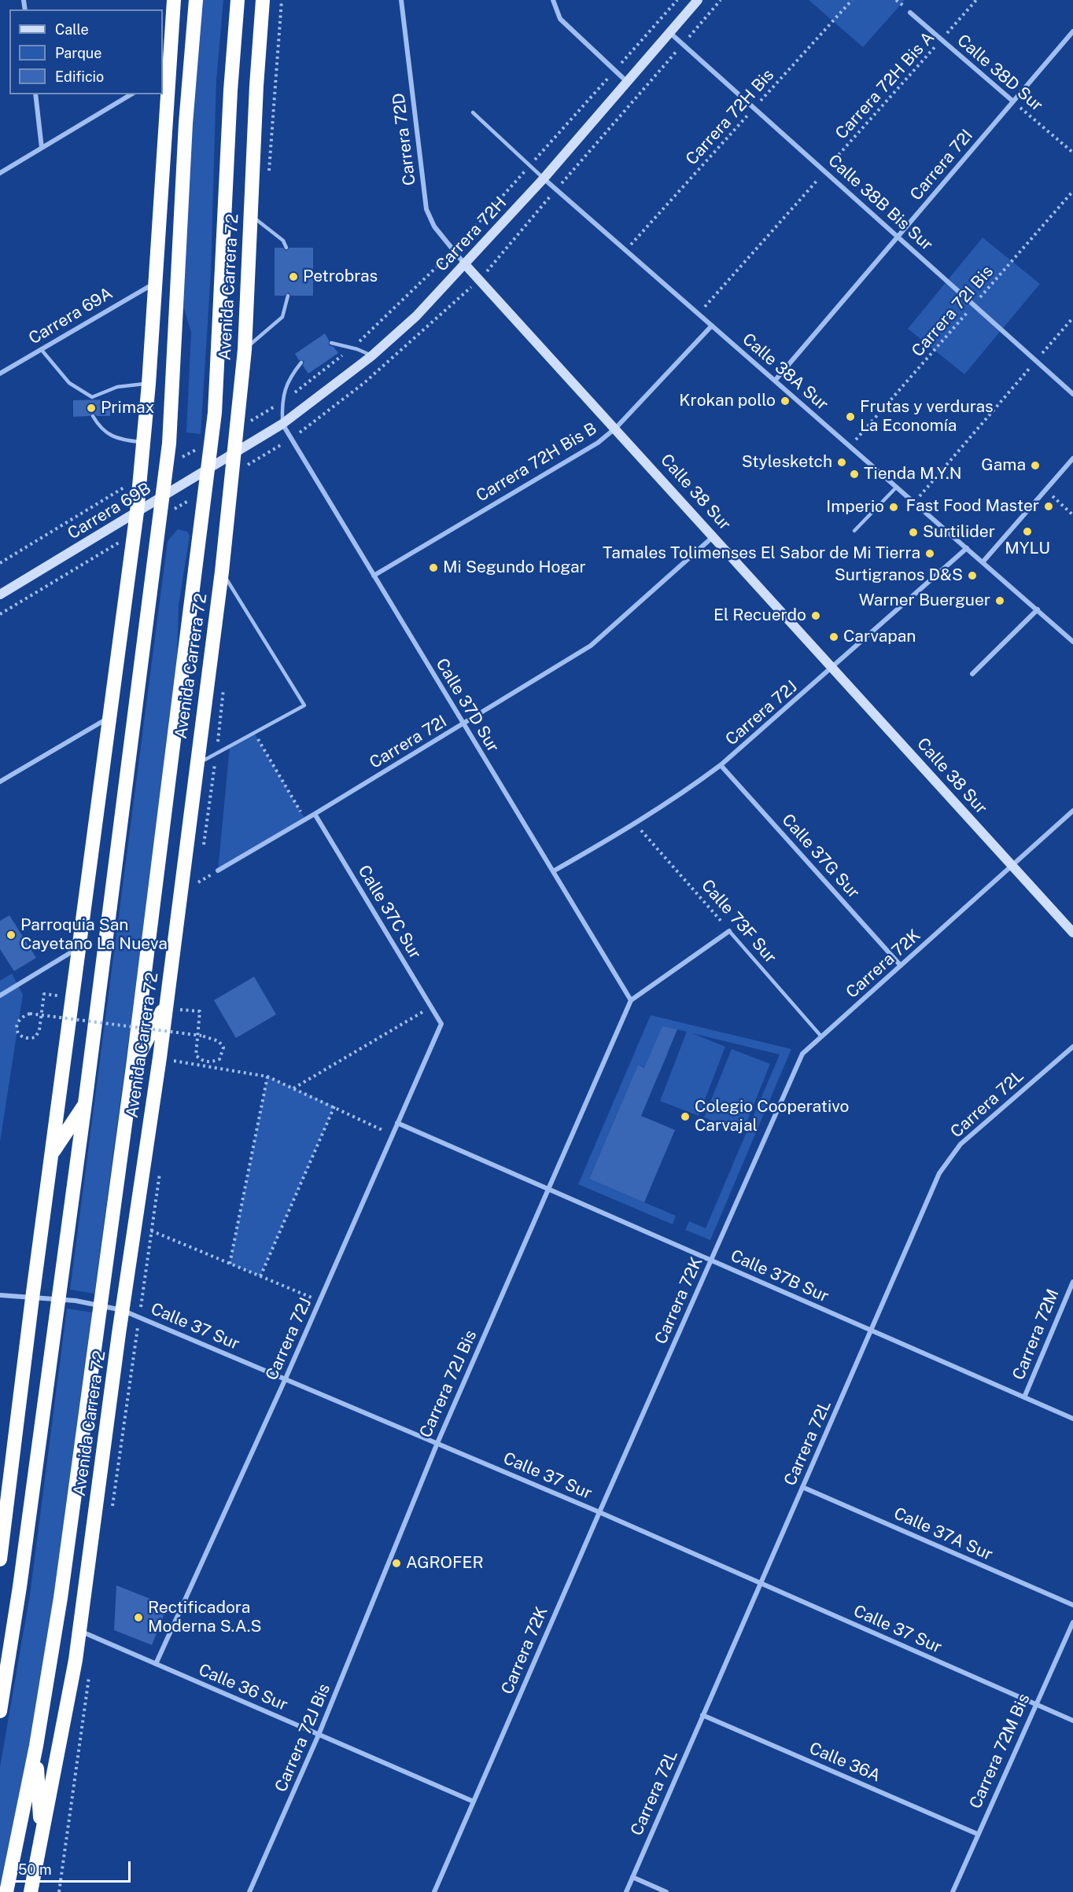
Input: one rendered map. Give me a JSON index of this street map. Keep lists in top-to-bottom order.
{
  "streets": {
    "highway": ["Avenida Carrera 72"],
    "street": [
      "Calle 38D Sur",
      "Carrera 72D",
      "Carrera 72I",
      "Calle 38B Bis Sur",
      "Carrera 72H",
      "Carrera 69A",
      "Calle 38A Sur",
      "Carrera 72H Bis B",
      "Calle 38 Sur",
      "Carrera 69B",
      "Calle 37D Sur",
      "Carrera 72J",
      "Calle 37G Sur",
      "Calle 37C Sur",
      "Carrera 72K",
      "Carrera 72L",
      "Calle 37B Sur",
      "Calle 37 Sur",
      "Carrera 72M",
      "Carrera 72J Bis",
      "Calle 37A Sur",
      "Calle 36 Sur",
      "Carrera 72M Bis",
      "Calle 36A"
    ],
    "lane": ["Calle 73F Sur"],
    "path": ["Carrera 72H Bis A", "Carrera 72H Bis", "Carrera 72I Bis"]
  },
  "crossings": [
    ["Calle 38D Sur", "Carrera 72H Bis A"],
    ["Calle 38D Sur", "Carrera 72I"],
    ["Carrera 72H Bis A", "Calle 38B Bis Sur"],
    ["Carrera 72H Bis A", "Calle 38A Sur"],
    ["Carrera 72H Bis", "Calle 38B Bis Sur"],
    ["Carrera 72H Bis", "Calle 38A Sur"],
    ["Carrera 72D", "Carrera 72H"],
    ["Carrera 72D", "Calle 38 Sur"],
    ["Carrera 72I", "Calle 38B Bis Sur"],
    ["Carrera 72I", "Calle 38A Sur"],
    ["Carrera 72I", "Calle 38 Sur"],
    ["Carrera 72I", "Calle 37D Sur"],
    ["Carrera 72I", "Calle 37C Sur"],
    ["Calle 38B Bis Sur", "Carrera 72H"],
    ["Calle 38B Bis Sur", "Carrera 72I Bis"],
    ["Carrera 72H", "Avenida Carrera 72"],
    ["Carrera 72H", "Calle 38A Sur"],
    ["Carrera 72H", "Calle 38 Sur"],
    ["Carrera 72H", "Carrera 69B"],
    ["Carrera 72H", "Calle 37D Sur"],
    ["Avenida Carrera 72", "Carrera 69B"],
    ["Avenida Carrera 72", "Calle 37 Sur"],
    ["Avenida Carrera 72", "Calle 36 Sur"],
    ["Carrera 72I Bis", "Calle 38A Sur"],
    ["Calle 38A Sur", "Carrera 72H Bis B"],
    ["Calle 38A Sur", "Carrera 72J"],
    ["Carrera 72H Bis B", "Calle 38 Sur"],
    ["Carrera 72H Bis B", "Calle 37D Sur"],
    ["Calle 38 Sur", "Carrera 72J"],
    ["Calle 38 Sur", "Carrera 72K"],
    ["Calle 37D Sur", "Carrera 72J"],
    ["Calle 37D Sur", "Carrera 72J Bis"],
    ["Carrera 72J", "Calle 37G Sur"],
    ["Carrera 72J", "Calle 37C Sur"],
    ["Carrera 72J", "Calle 73F Sur"],
    ["Carrera 72J", "Calle 37B Sur"],
    ["Carrera 72J", "Calle 37 Sur"],
    ["Carrera 72J", "Calle 36 Sur"],
    ["Calle 37G Sur", "Carrera 72K"],
    ["Calle 73F Sur", "Carrera 72K"],
    ["Carrera 72K", "Calle 37B Sur"],
    ["Carrera 72K", "Calle 37 Sur"],
    ["Carrera 72K", "Calle 36 Sur"],
    ["Carrera 72L", "Calle 37B Sur"],
    ["Carrera 72L", "Calle 37 Sur"],
    ["Carrera 72L", "Calle 37A Sur"],
    ["Carrera 72L", "Calle 36A"],
    ["Calle 37B Sur", "Carrera 72M"],
    ["Calle 37B Sur", "Carrera 72J Bis"],
    ["Calle 37 Sur", "Carrera 72J Bis"],
    ["Calle 37 Sur", "Carrera 72M Bis"],
    ["Carrera 72J Bis", "Calle 36 Sur"],
    ["Carrera 72M Bis", "Calle 36A"]
  ],
  "places": [
    "Petrobras",
    "Krokan pollo",
    "Primax",
    "Frutas y verduras La Economía",
    "Stylesketch",
    "Gama",
    "Tienda M.Y.N",
    "Fast Food Master",
    "Imperio",
    "MYLU",
    "Surtilider",
    "Tamales Tolimenses El Sabor de Mi Tierra",
    "Mi Segundo Hogar",
    "Surtigranos D&S",
    "Warner Buerguer",
    "El Recuerdo",
    "Carvapan",
    "Parroquia San Cayetano La Nueva",
    "Colegio Cooperativo Carvajal",
    "AGROFER",
    "Rectificadora Moderna S.A.S"
  ],
  "legend": ["Calle", "Parque", "Edificio"],
  "scale_bar": "50 m"
}
